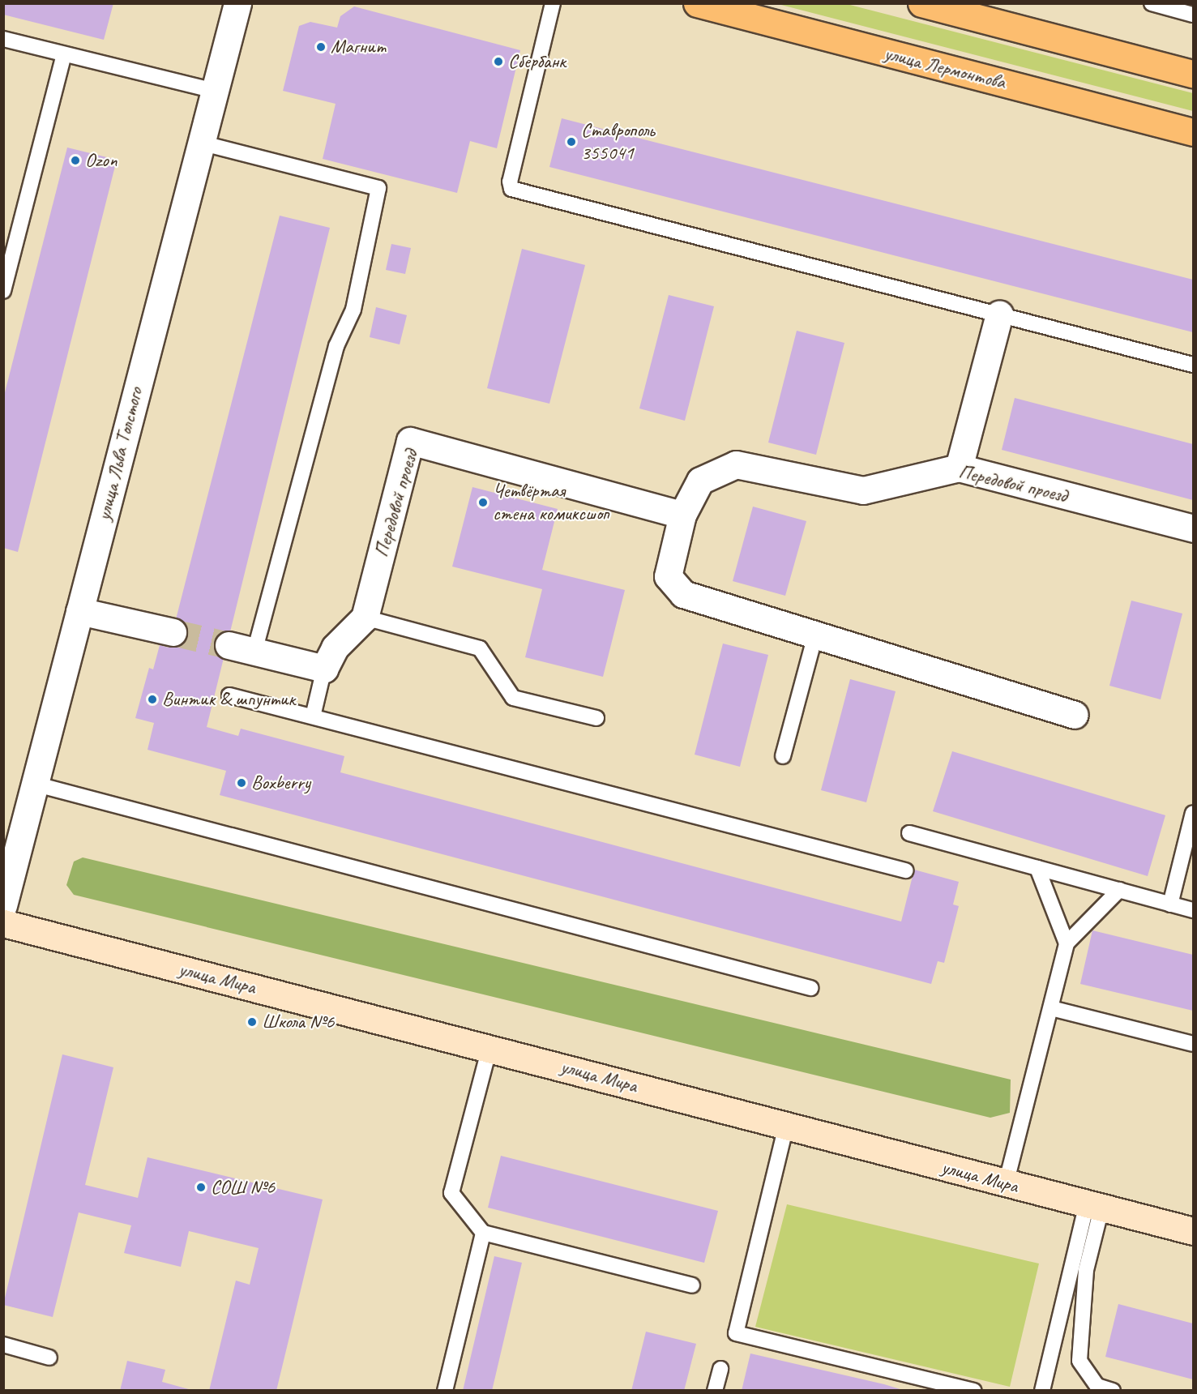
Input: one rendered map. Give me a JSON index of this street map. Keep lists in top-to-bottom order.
{
  "streets": {
    "main road": ["улица Лермонтова", "улица Мира"],
    "street": ["улица Льва Толстого", "Передовой проезд"]
  },
  "places": [
    "Магнит",
    "Сбербанк",
    "Ставрополь 355041",
    "Ozon",
    "Четвёртая стена комиксшоп",
    "Винтик & шпунтик",
    "Boxberry",
    "Школа №6",
    "СОШ №6"
  ]
}
